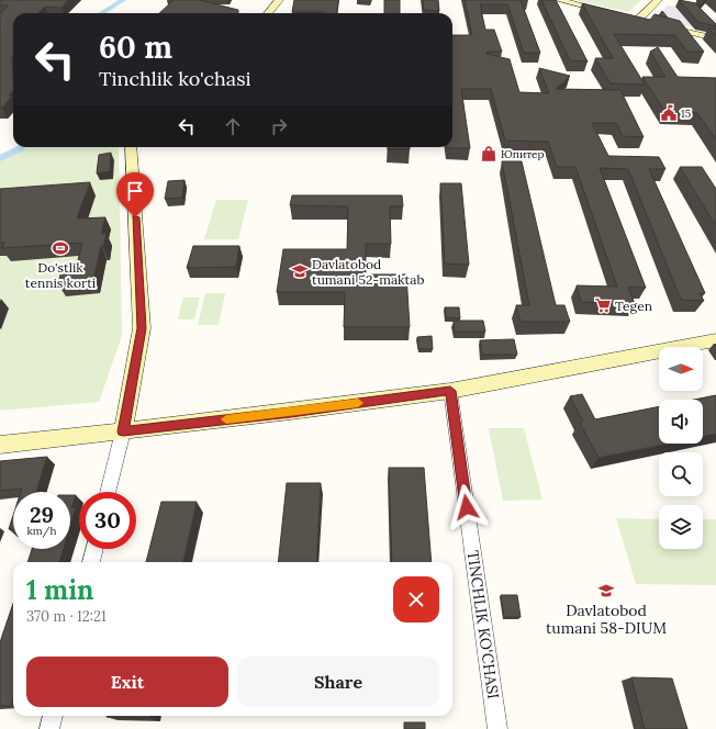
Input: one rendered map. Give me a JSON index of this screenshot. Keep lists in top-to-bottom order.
{
  "streets": {
    "street": ["TINCHLIK KO'CHASI"]
  },
  "places": {
    "public building": ["15"],
    "shop": ["Юпитер"],
    "sports": ["Do'stlik tennis korti"],
    "school or university": ["Davlatobod tumani 52-maktab", "Davlatobod tumani 58-DIUM"],
    "supermarket": ["Tegen"]
  },
  "north": "right",
  "page": {
    "turn": ["60 m", "Tinchlik ko'chasi"],
    "speed": "29 km/h",
    "limit": "30",
    "heading": ["1 min", "370 m · 12:21"],
    "buttons": ["Exit", "Share"]
  }
}
